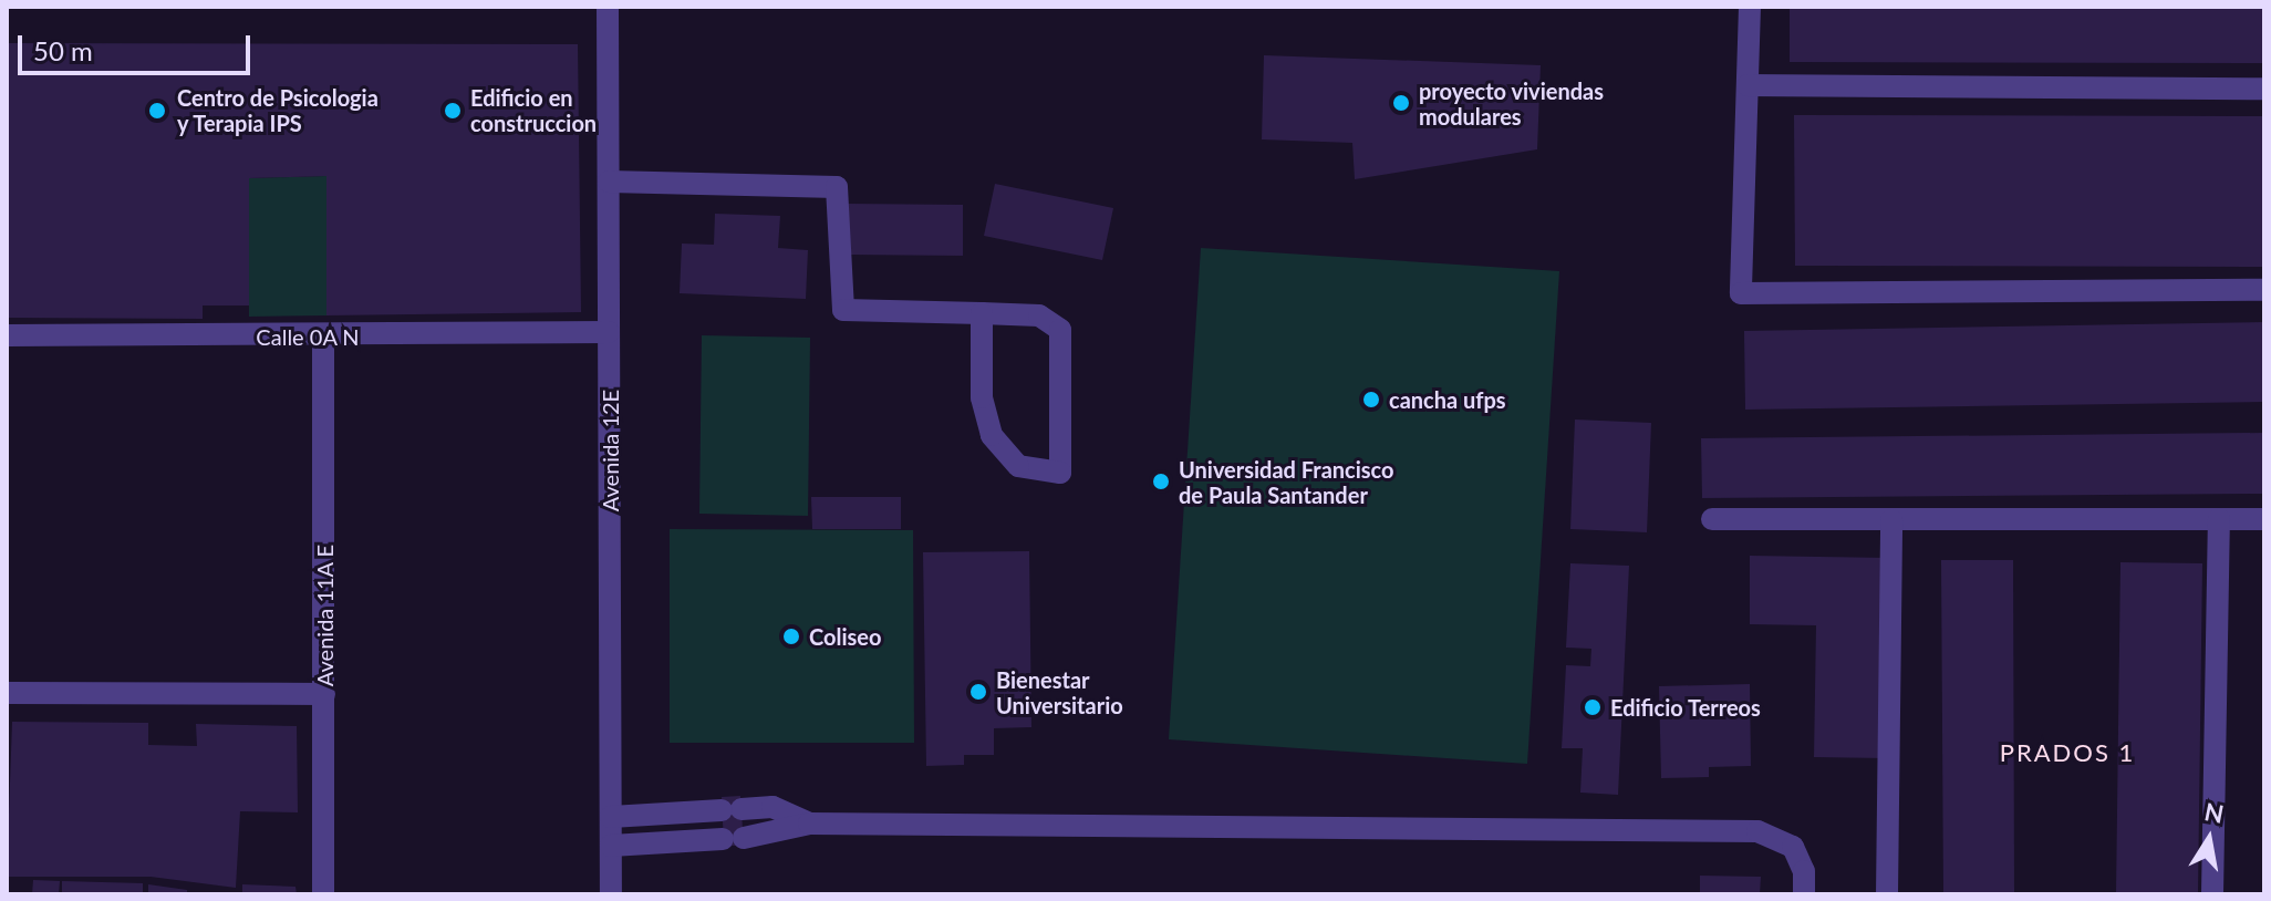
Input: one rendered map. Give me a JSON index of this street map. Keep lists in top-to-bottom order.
{
  "streets": {
    "street": ["Calle 0A N", "Avenida 12E", "Avenida 11A E"]
  },
  "crossings": [
    ["Calle 0A N", "Avenida 12E"],
    ["Calle 0A N", "Avenida 11A E"]
  ],
  "districts": ["PRADOS 1"],
  "places": [
    "proyecto viviendas modulares",
    "Centro de Psicologia y Terapia IPS",
    "Edificio en construccion",
    "cancha ufps",
    "Universidad Francisco de Paula Santander",
    "Coliseo",
    "Bienestar Universitario",
    "Edificio Terreos"
  ],
  "scale_bar": "50 m",
  "north": "top"
}
